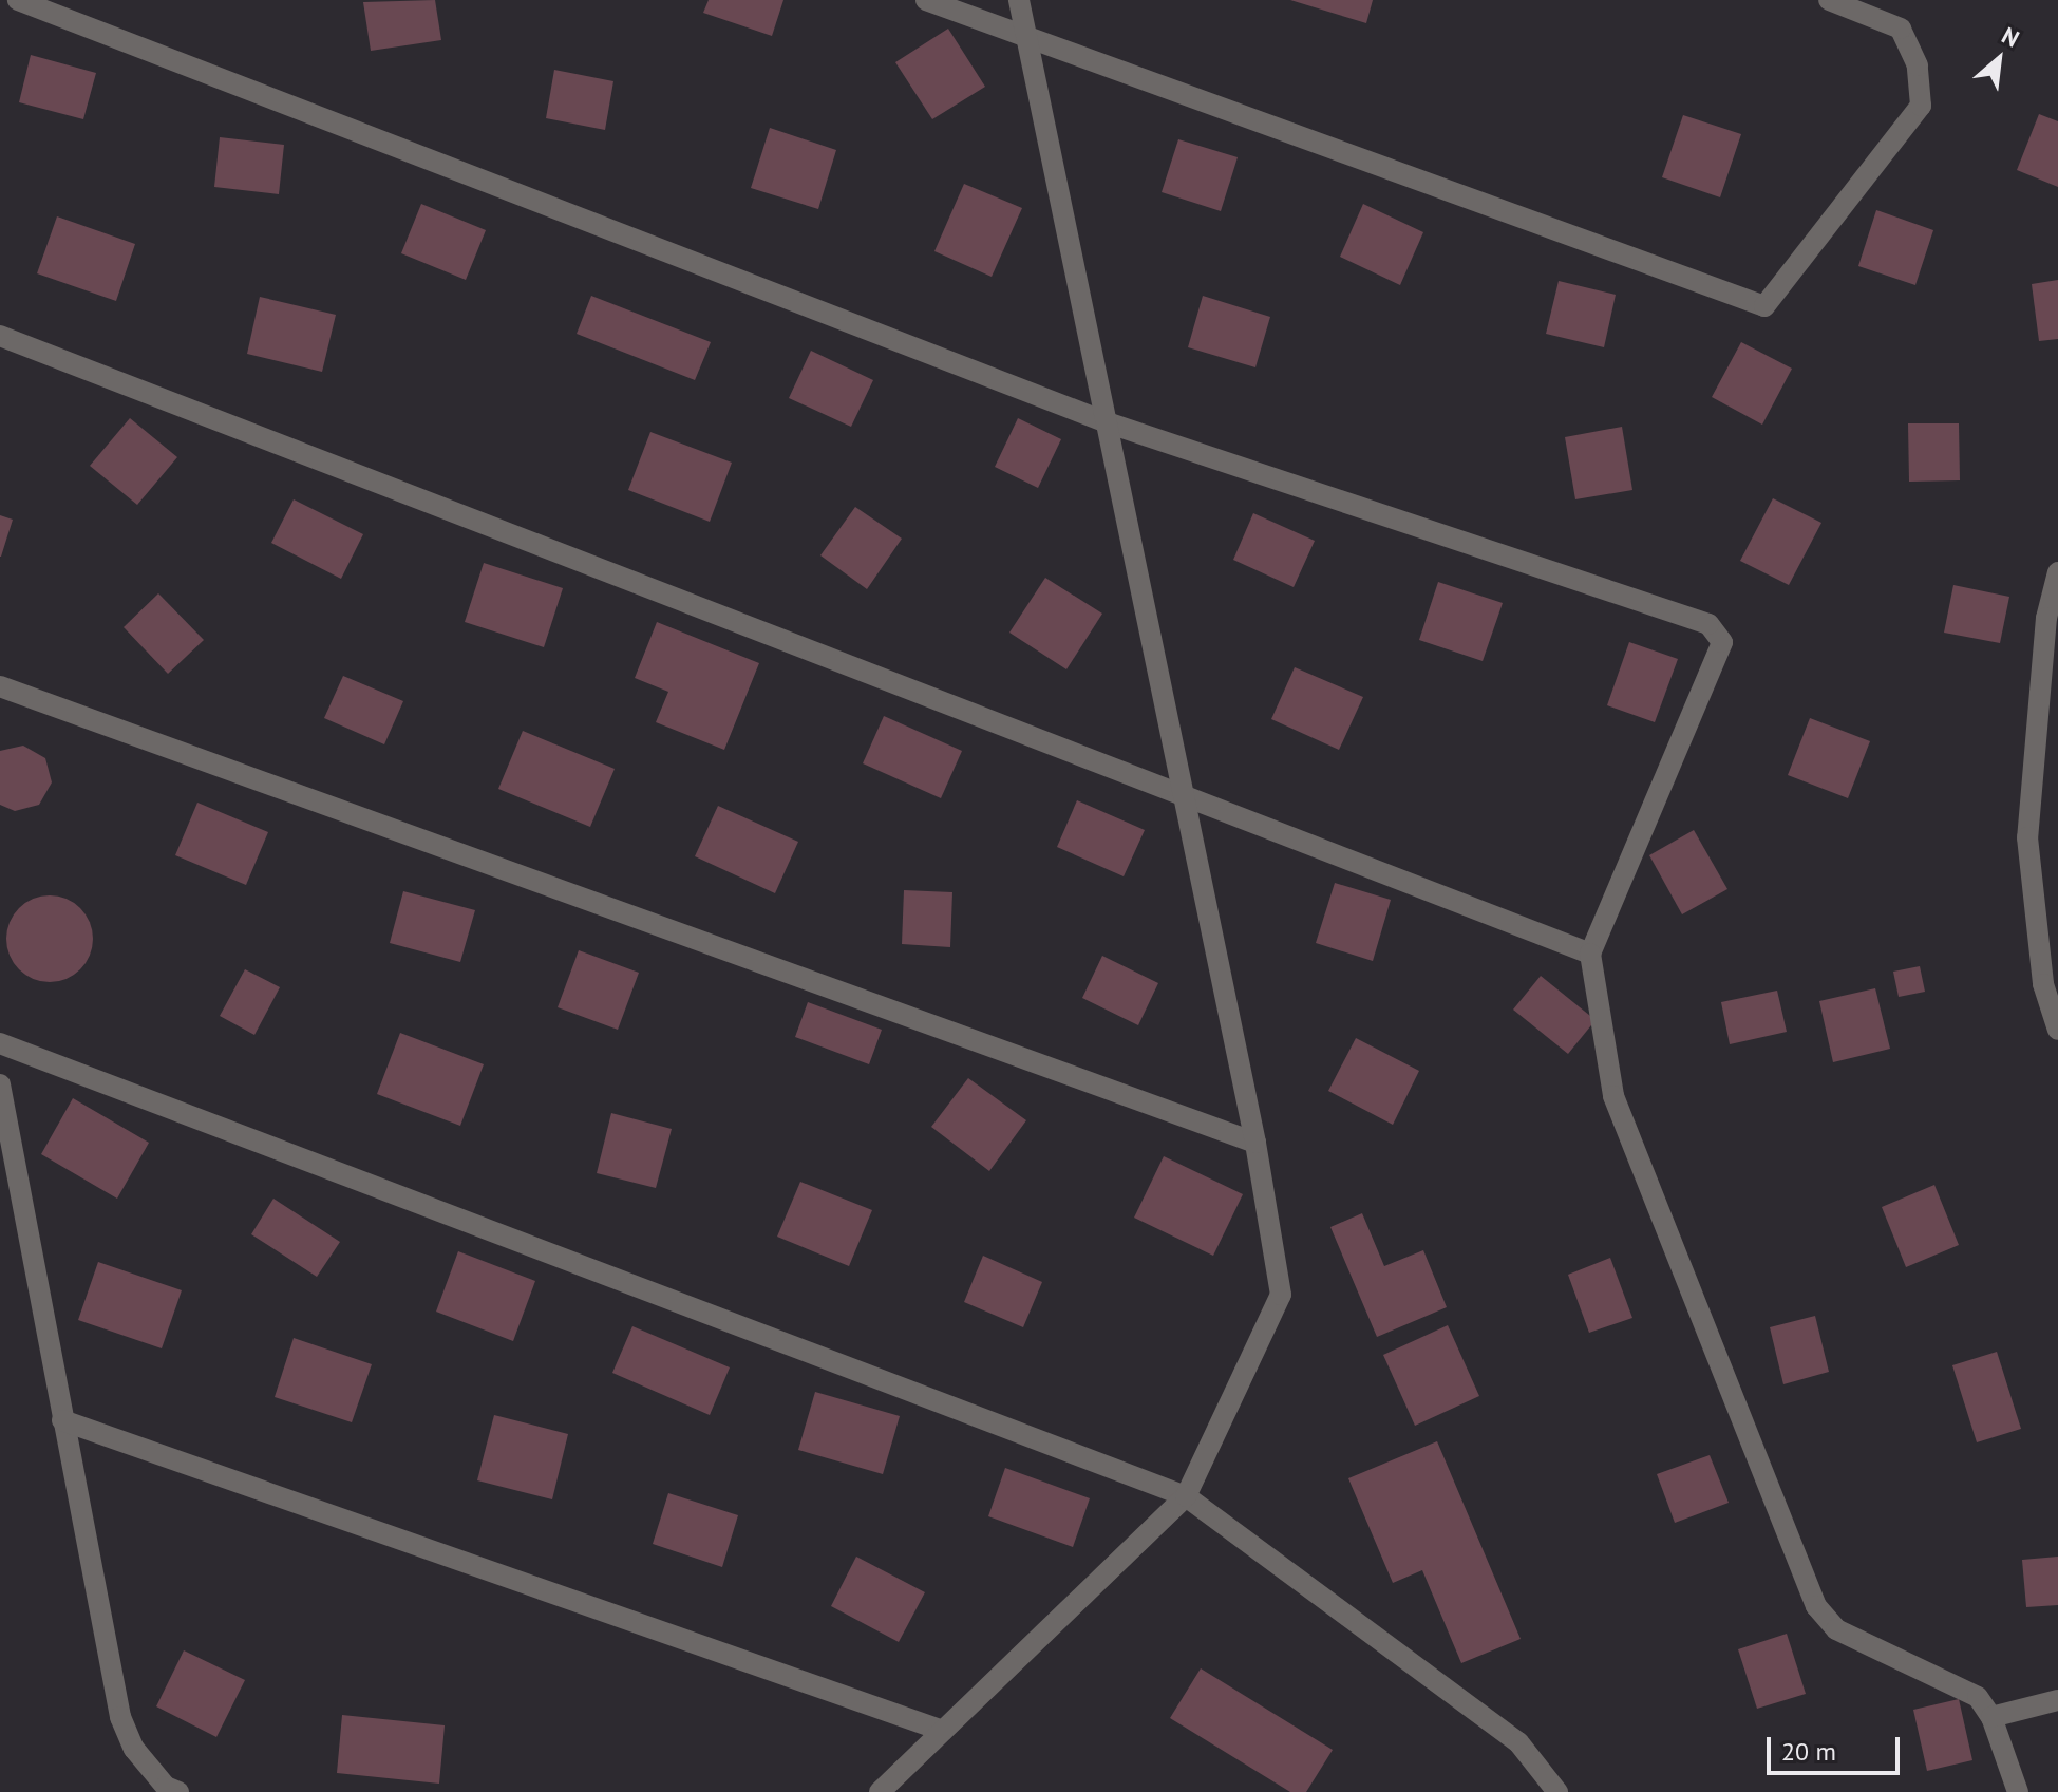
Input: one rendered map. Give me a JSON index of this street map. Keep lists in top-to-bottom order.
{
  "scale_bar": "20 m",
  "north": "top right"
}
